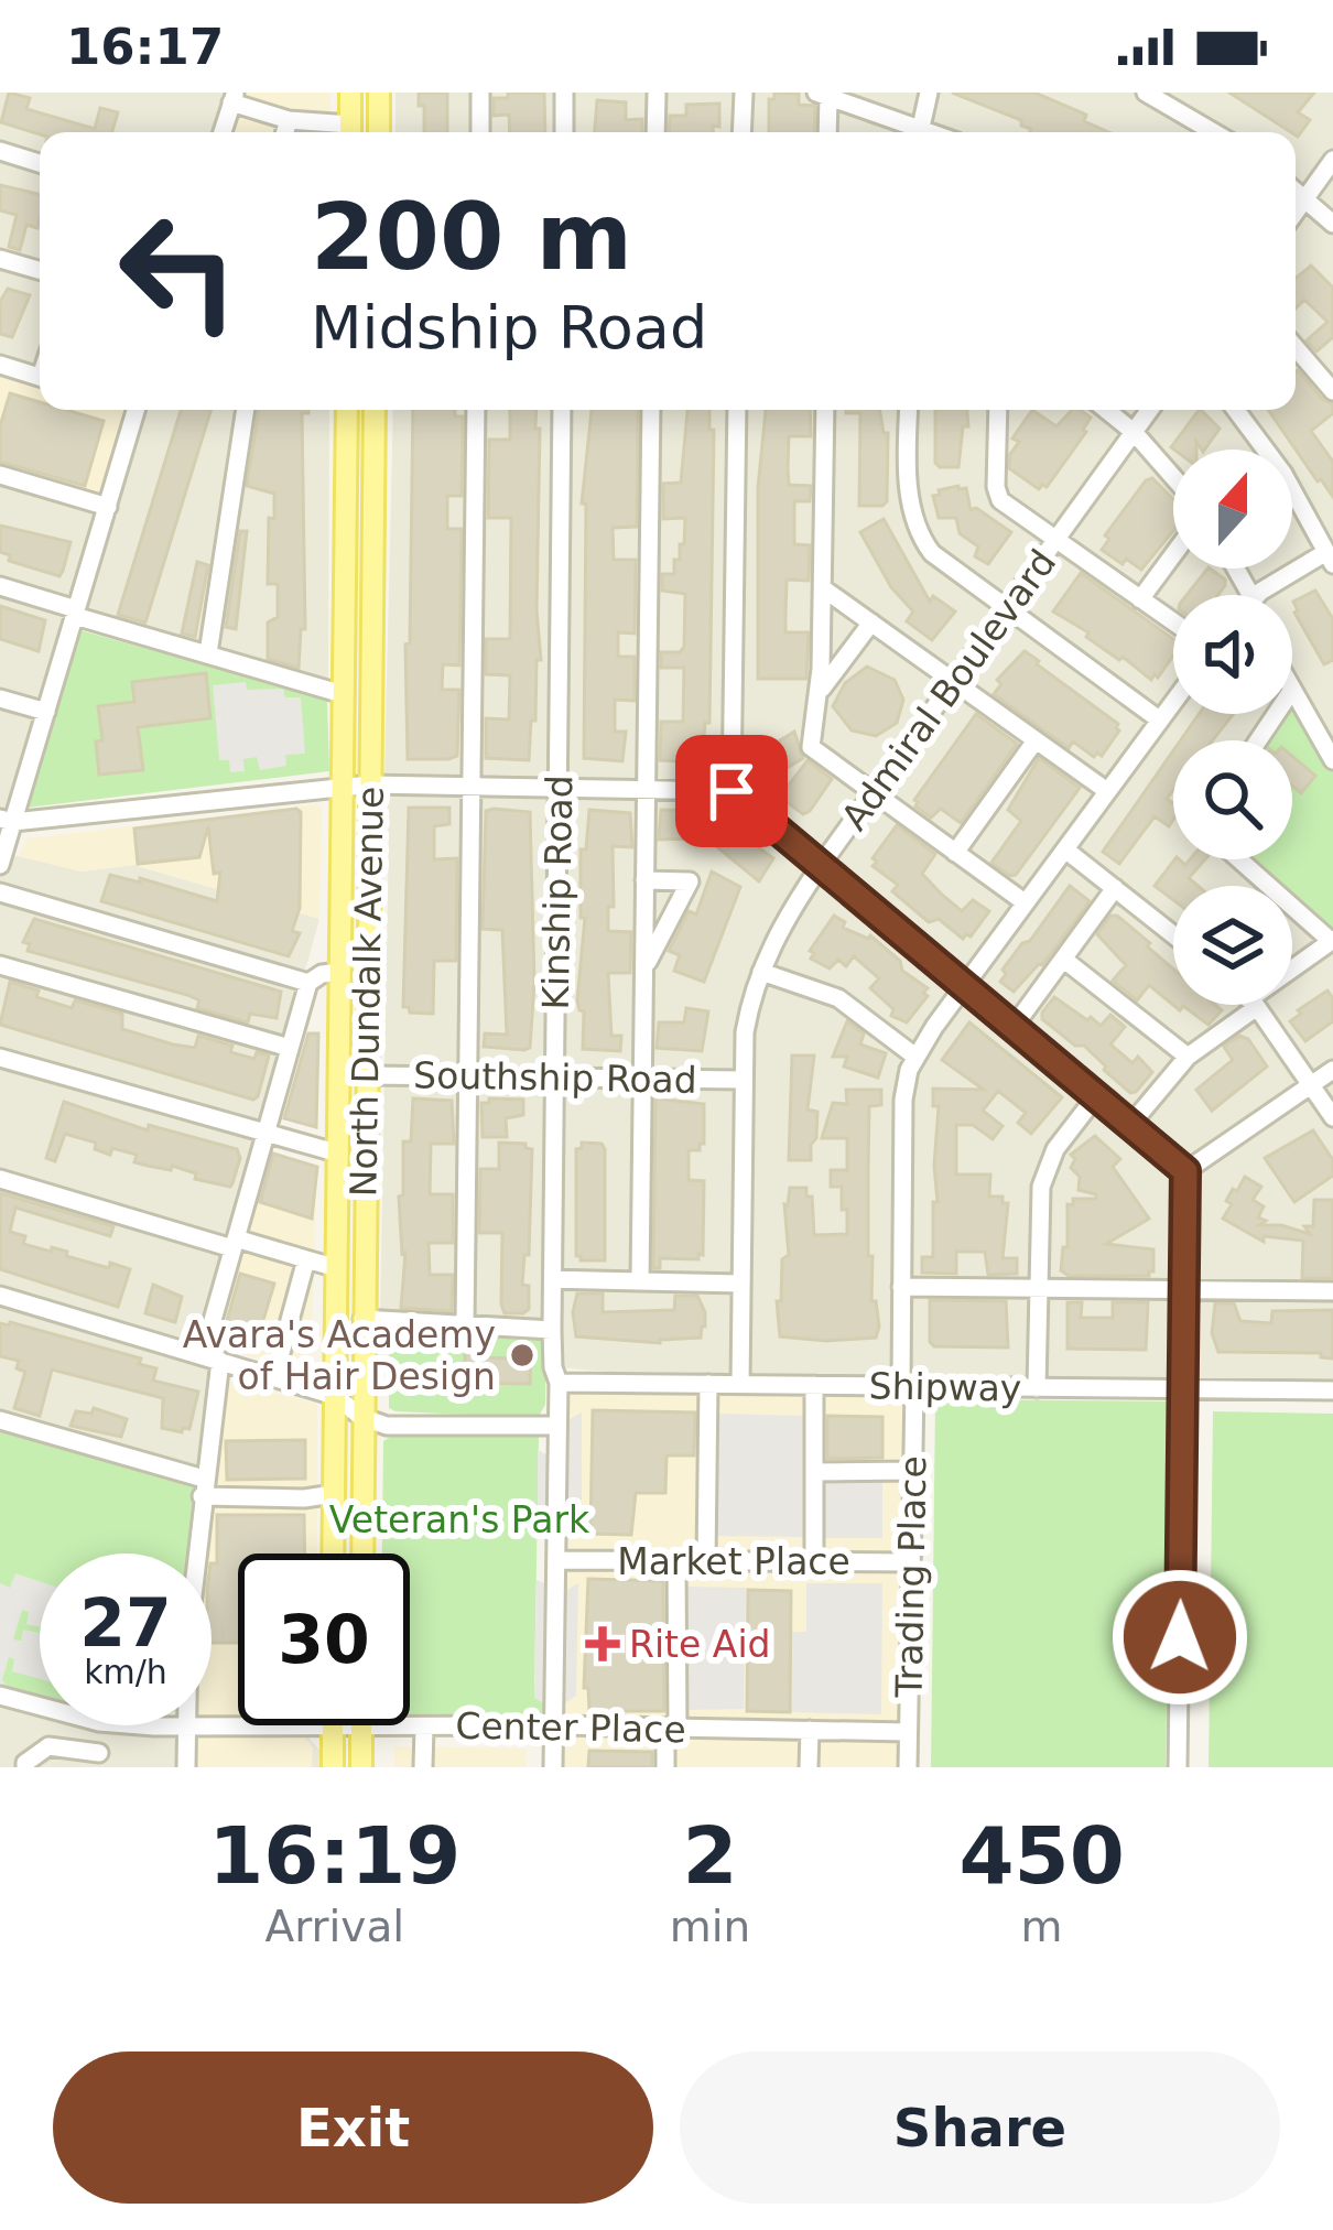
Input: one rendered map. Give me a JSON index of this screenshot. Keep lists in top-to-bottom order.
{
  "streets": {
    "main road": ["North Dundalk Avenue"],
    "street": [
      "Admiral Boulevard",
      "Kinship Road",
      "Southship Road",
      "Shipway",
      "Market Place",
      "Trading Place",
      "Center Place"
    ]
  },
  "crossings": [
    ["Admiral Boulevard", "Southship Road"],
    ["Admiral Boulevard", "Shipway"],
    ["Kinship Road", "Southship Road"],
    ["Kinship Road", "Shipway"],
    ["Kinship Road", "Market Place"],
    ["Kinship Road", "Center Place"],
    ["North Dundalk Avenue", "Southship Road"],
    ["Shipway", "Trading Place"],
    ["Market Place", "Trading Place"],
    ["Trading Place", "Center Place"]
  ],
  "parks": ["Veteran's Park"],
  "places": {
    "other": ["Avara's Academy of Hair Design"],
    "health": ["Rite Aid"]
  },
  "north": "top",
  "page": {
    "status": "16:17",
    "turn": ["200 m", "Midship Road"],
    "speed": "27 km/h",
    "limit": "30",
    "eta": [
      "16:19",
      "Arrival",
      "2",
      "min",
      "450",
      "m"
    ],
    "buttons": ["Exit", "Share"]
  }
}
